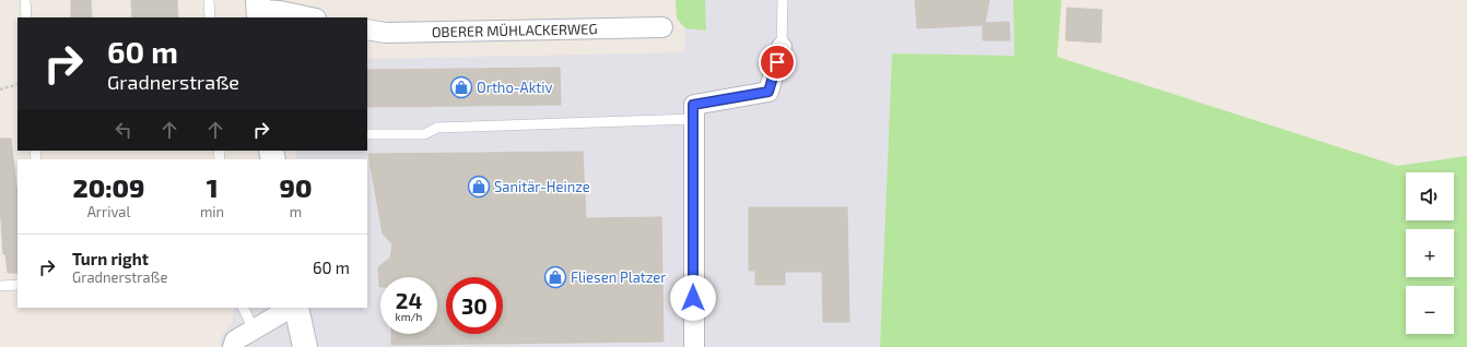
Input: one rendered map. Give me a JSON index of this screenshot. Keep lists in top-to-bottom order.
{
  "streets": {
    "street": ["OBERER MÜHLACKERWEG"]
  },
  "places": {
    "shop": ["Ortho-Aktiv", "Sanitär-Heinze", "Fliesen Platzer"]
  },
  "page": {
    "turn": ["60 m", "Gradnerstraße"],
    "eta": [
      "20:09",
      "Arrival",
      "1",
      "min",
      "90",
      "m"
    ],
    "map_buttons": ["+", "−"],
    "list": [
      {
        "name": "Turn right",
        "note": "Gradnerstraße",
        "value": "60 m"
      }
    ],
    "speed": "24 km/h",
    "limit": "30"
  }
}
